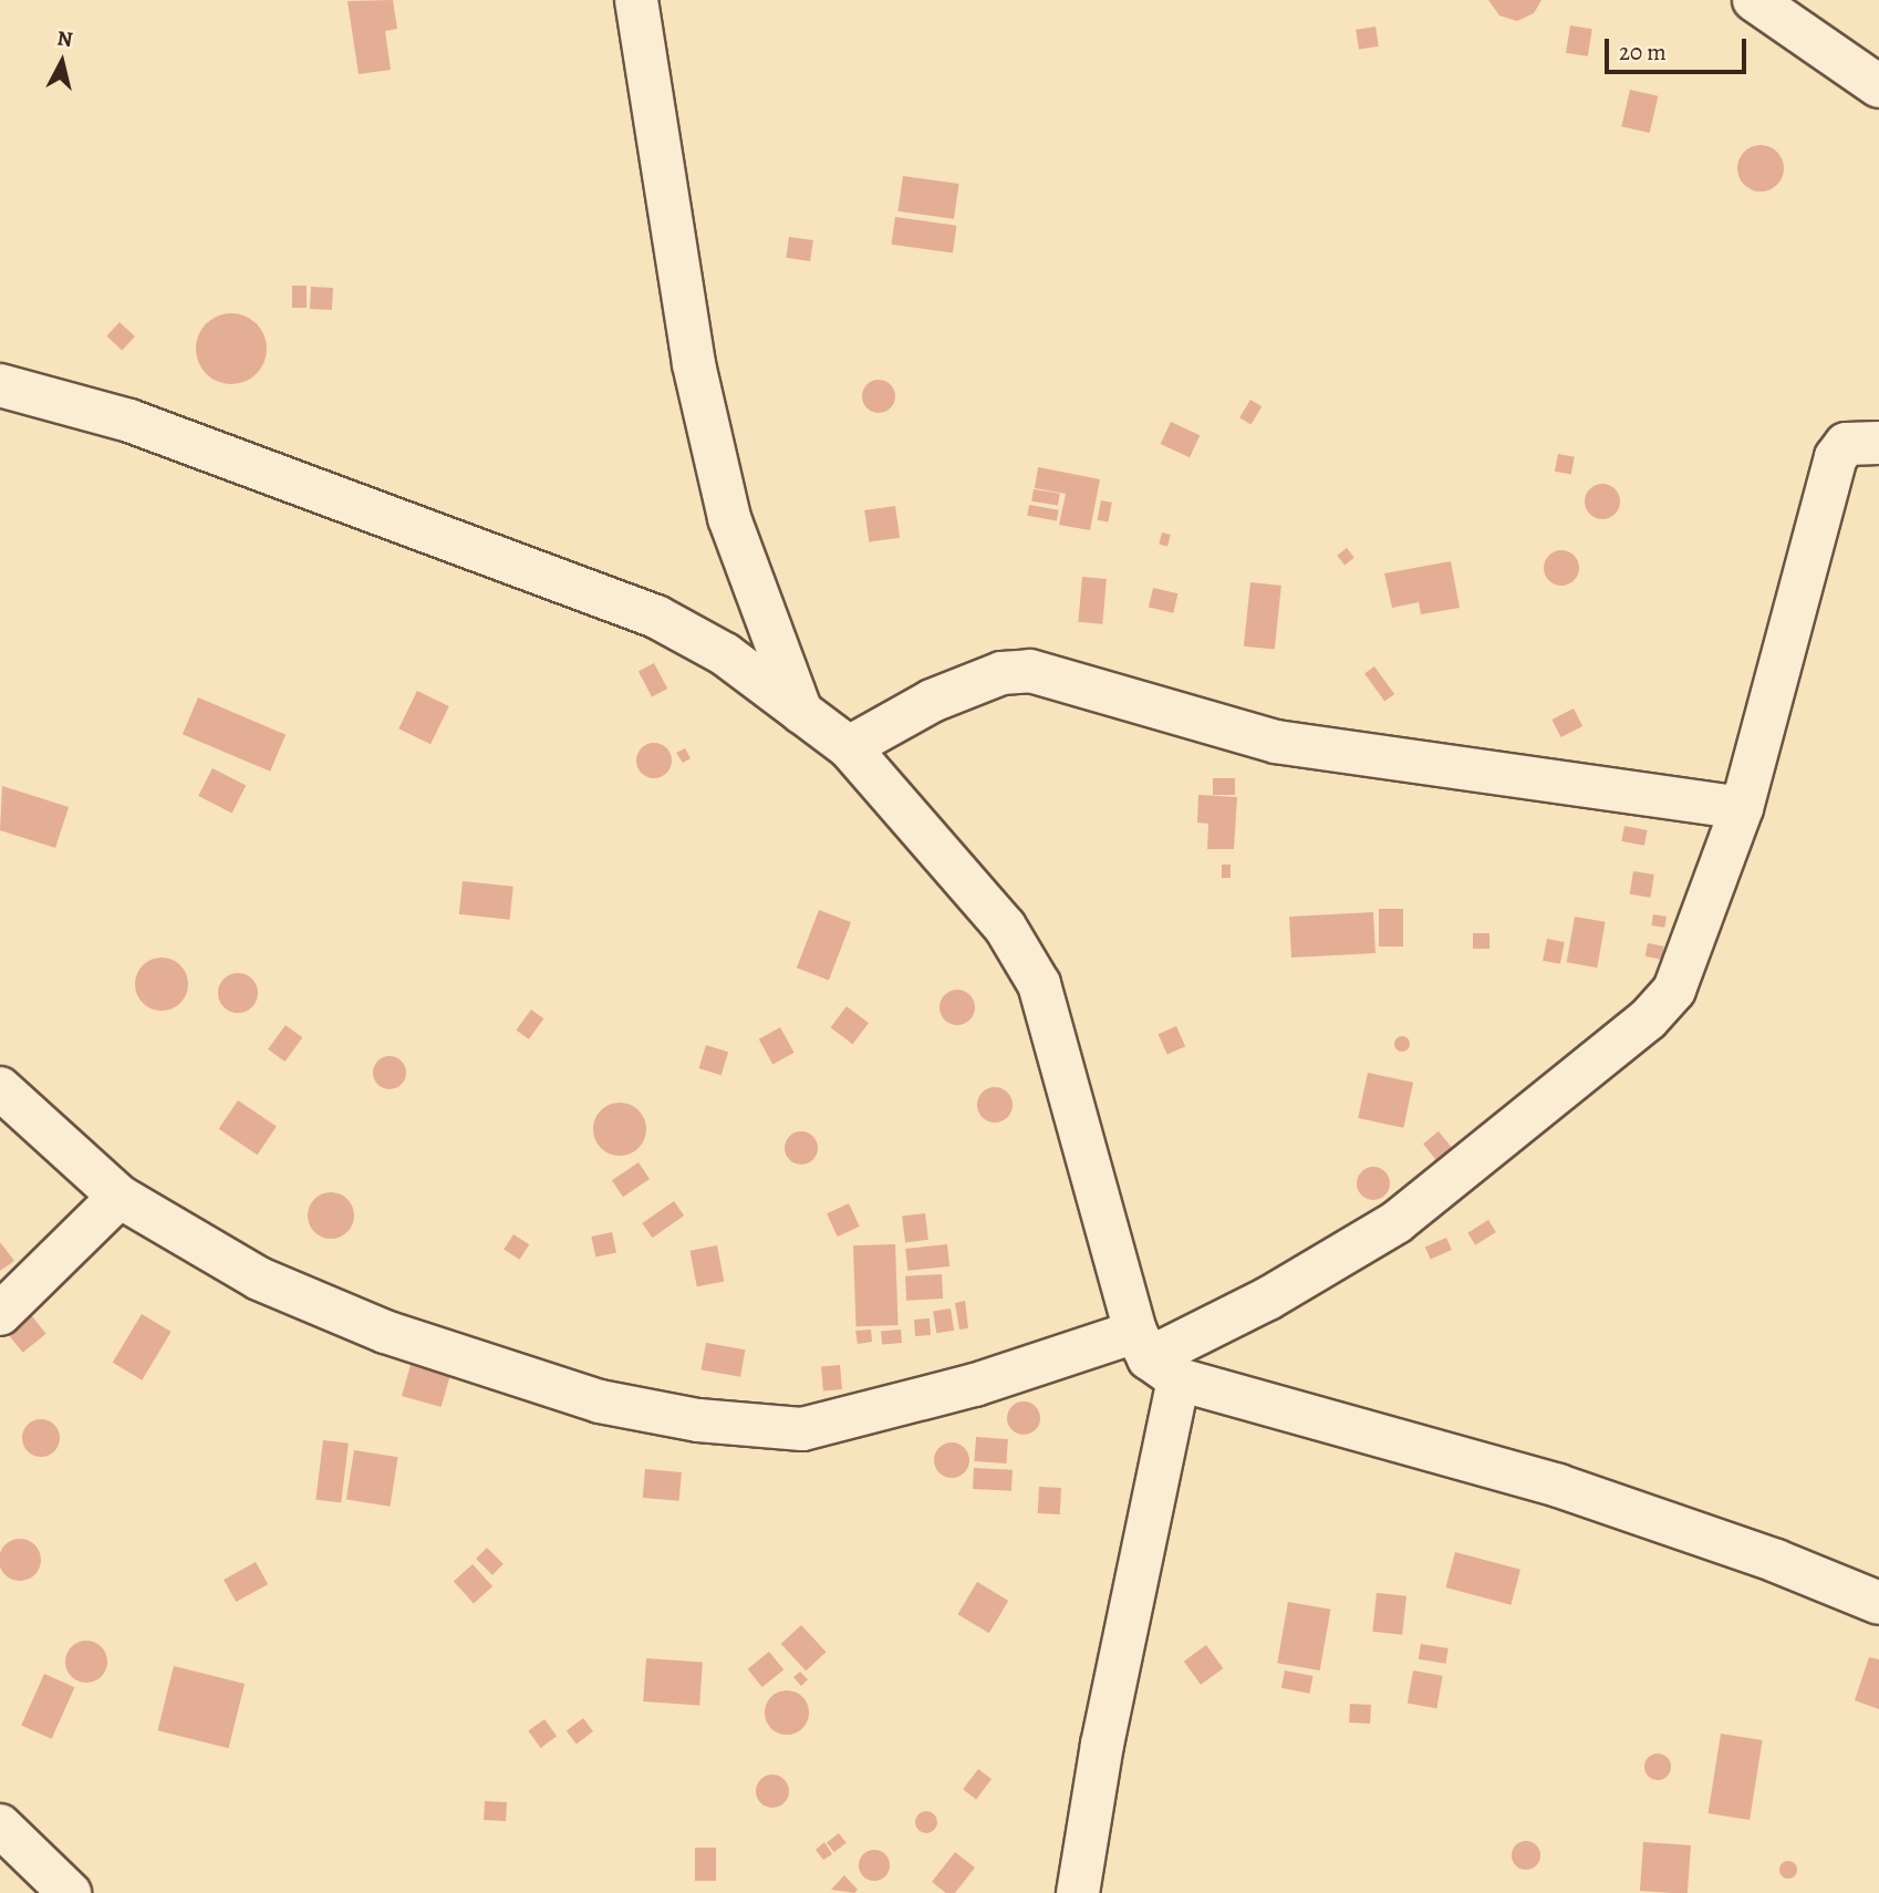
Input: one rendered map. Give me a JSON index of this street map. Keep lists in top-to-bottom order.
{
  "scale_bar": "20 m",
  "north": "top"
}
